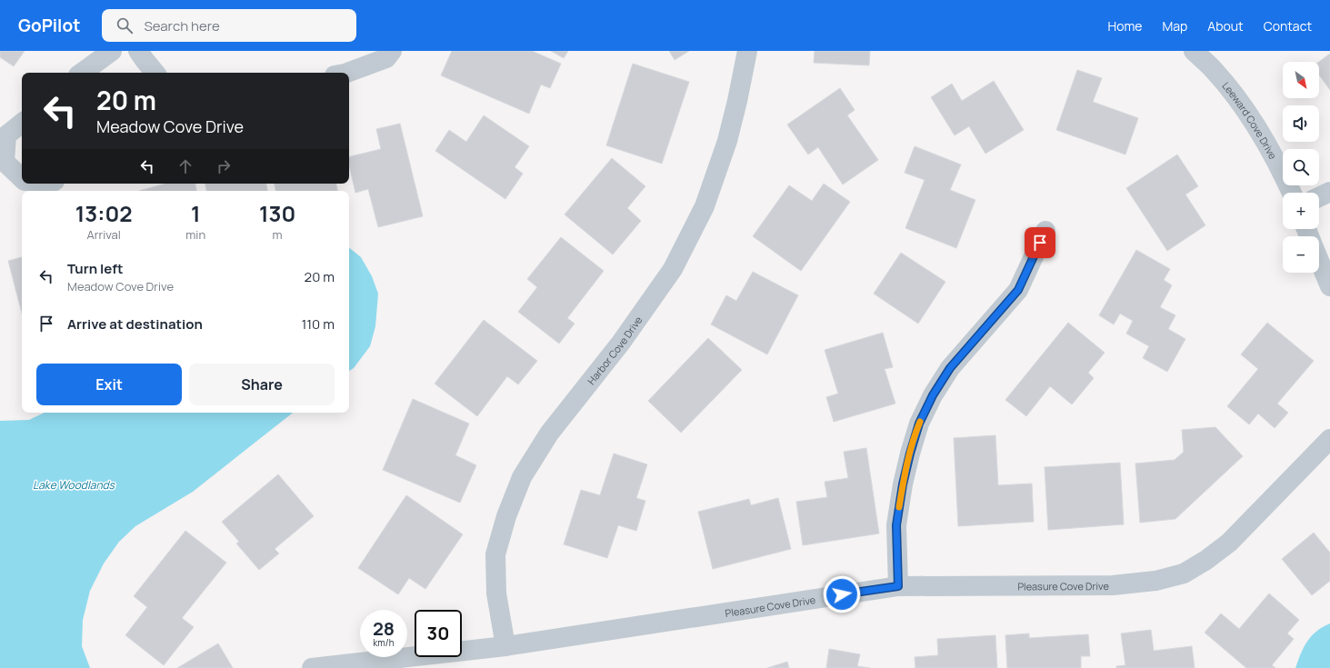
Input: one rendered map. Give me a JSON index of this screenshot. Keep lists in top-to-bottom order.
{
  "streets": {
    "street": ["Leeward Cove Drive", "Harbor Cove Drive", "Pleasure Cove Drive"]
  },
  "crossings": [
    ["Harbor Cove Drive", "Pleasure Cove Drive"]
  ],
  "water": ["Lake Woodlands"],
  "north": "bottom right",
  "page": {
    "header": "GoPilot",
    "search": "Search here",
    "nav": [
      "Home",
      "Map",
      "About",
      "Contact"
    ],
    "map_buttons": ["+", "−"],
    "turn": ["20 m", "Meadow Cove Drive"],
    "eta": [
      "13:02",
      "Arrival",
      "1",
      "min",
      "130",
      "m"
    ],
    "list": [
      {
        "name": "Turn left",
        "note": "Meadow Cove Drive",
        "value": "20 m"
      },
      {
        "name": "Arrive at destination",
        "value": "110 m"
      }
    ],
    "buttons": ["Exit", "Share"],
    "speed": "28 km/h",
    "limit": "30"
  }
}
